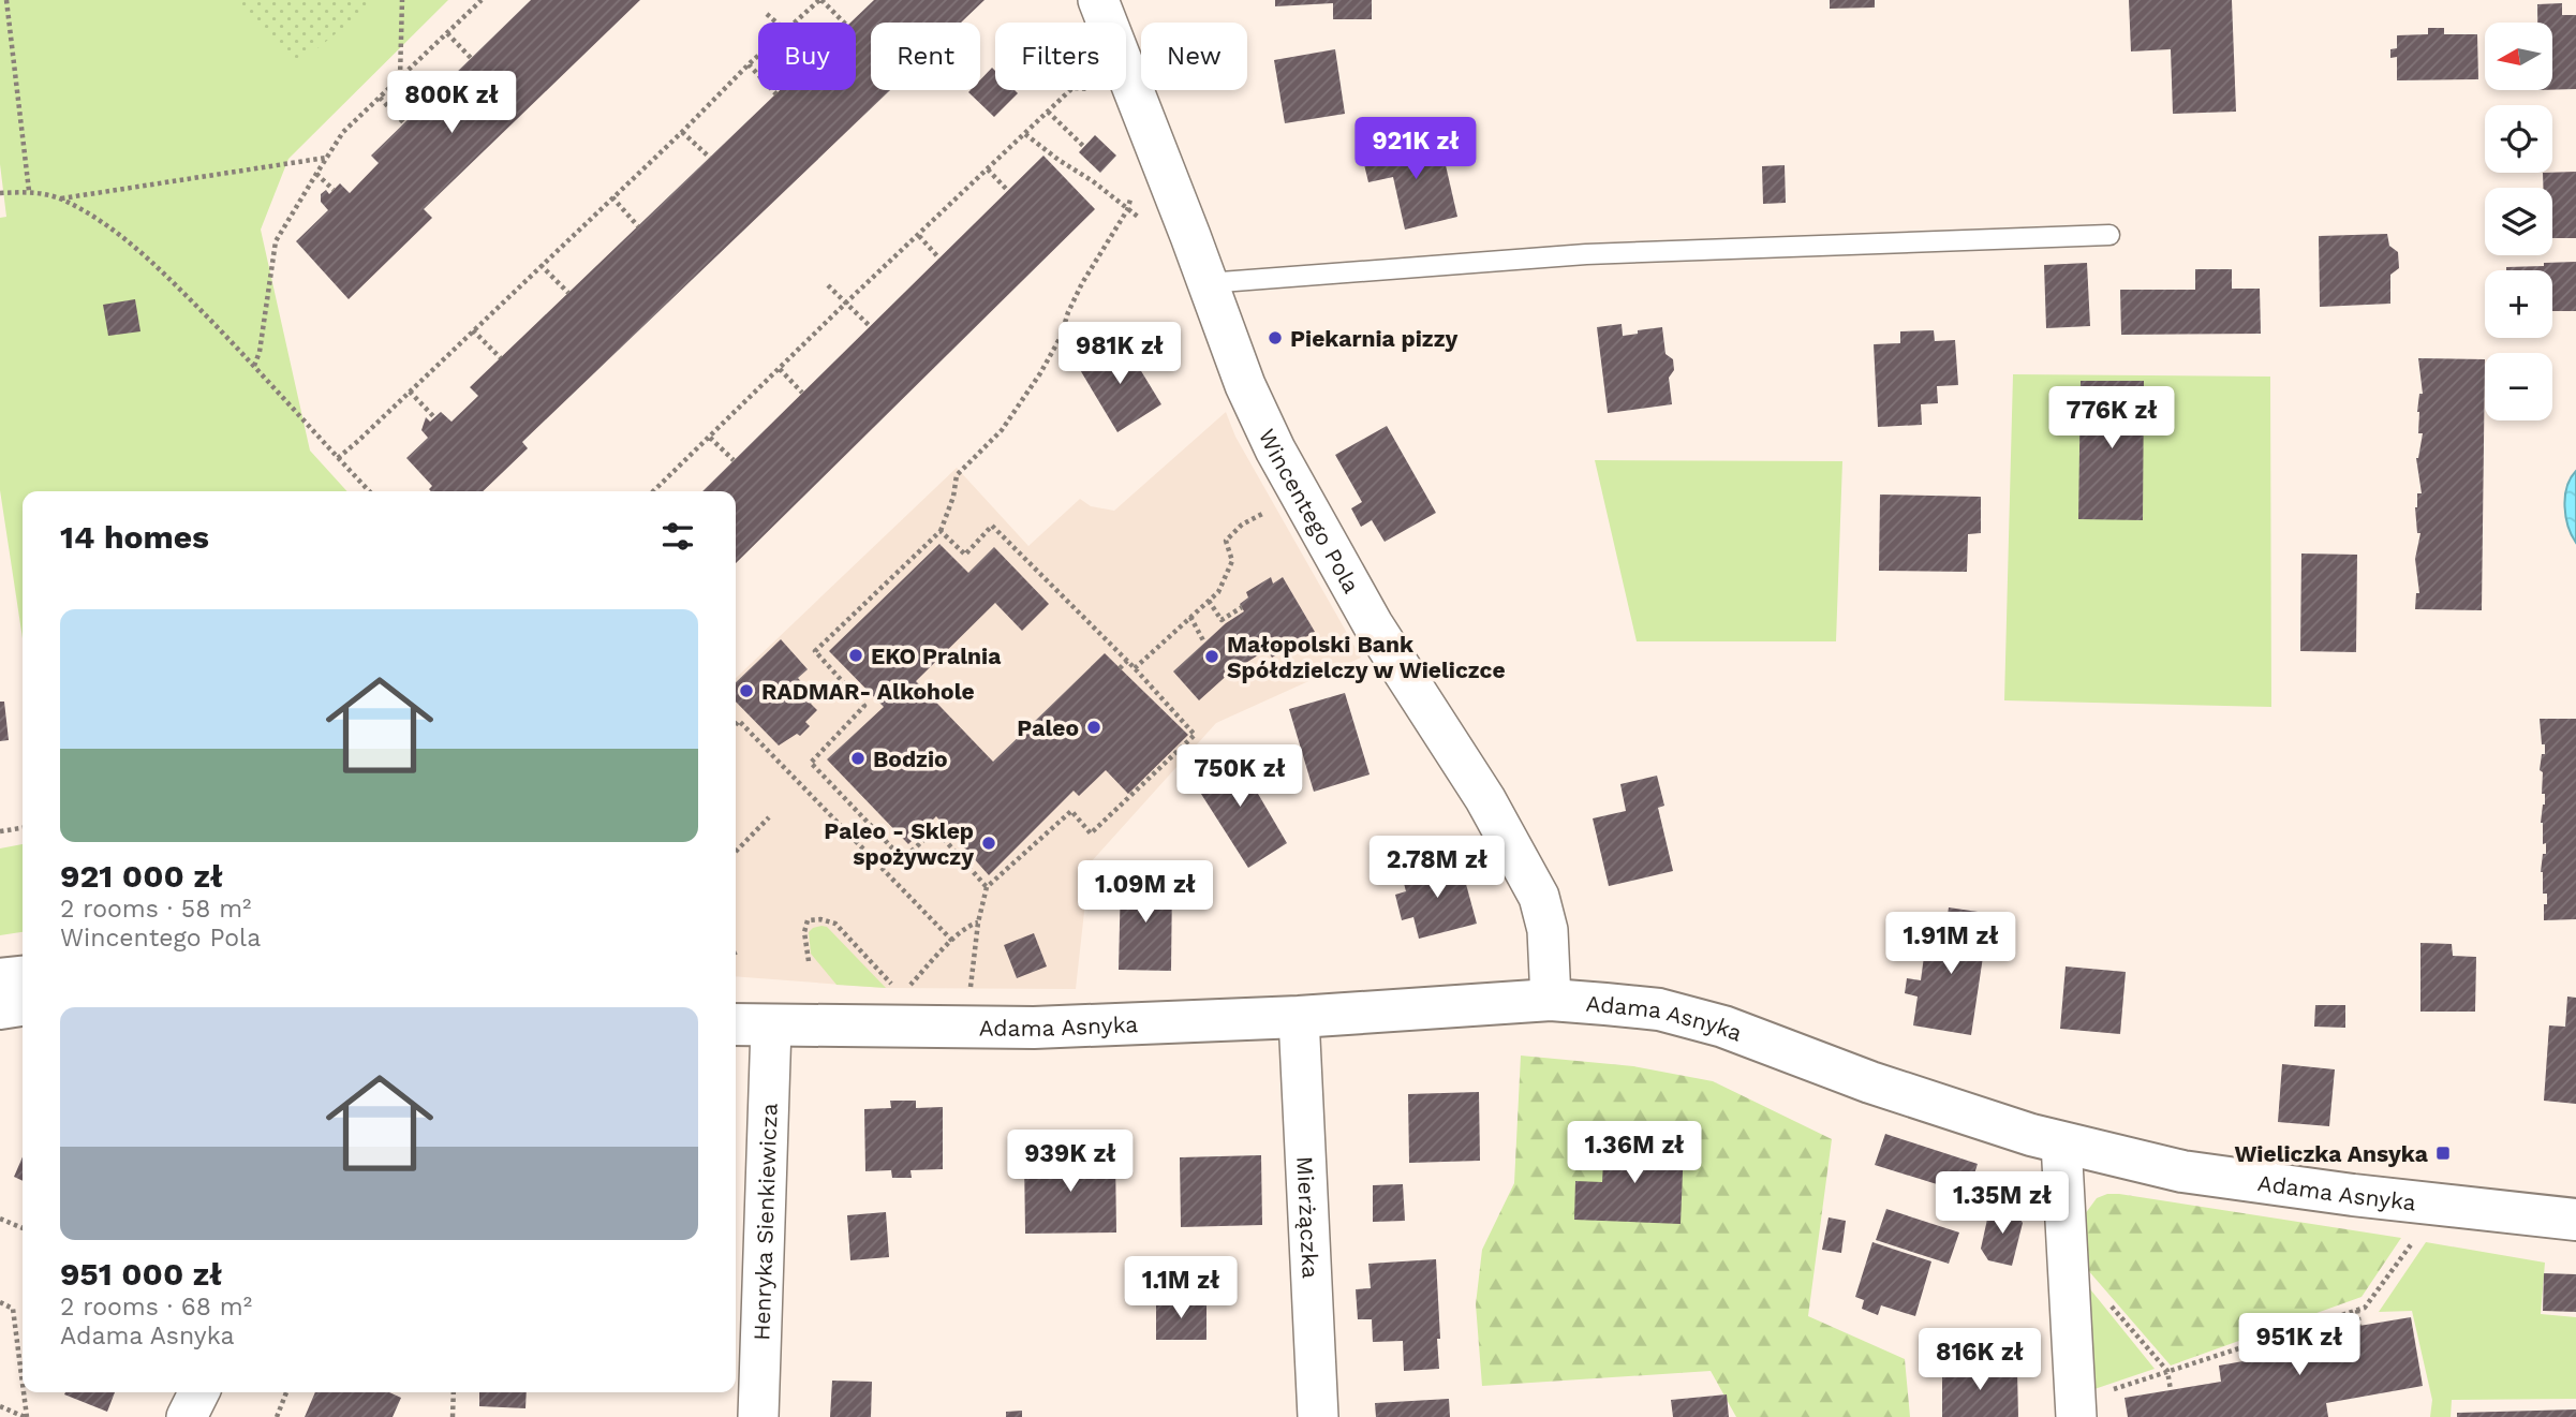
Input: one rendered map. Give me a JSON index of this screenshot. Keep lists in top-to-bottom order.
{
  "streets": {
    "main road": ["Adama Asnyka"],
    "street": ["Wincentego Pola", "Mierżączka", "Henryka Sienkiewicza"]
  },
  "crossings": [
    ["Wincentego Pola", "Adama Asnyka"],
    ["Adama Asnyka", "Mierżączka"],
    ["Adama Asnyka", "Henryka Sienkiewicza"]
  ],
  "places": {
    "other": [
      "Piekarnia pizzy",
      "EKO Pralnia",
      "Małopolski Bank Spółdzielczy w Wieliczce",
      "RADMAR- Alkohole",
      "Paleo",
      "Bodzio",
      "Paleo - Sklep spożywczy"
    ],
    "transit": ["Wieliczka Ansyka"]
  },
  "north": "left",
  "page": {
    "map_buttons": ["+", "−"],
    "chip": [
      "Buy",
      "Rent",
      "Filters",
      "New"
    ],
    "price": [
      "800K zł",
      "921K zł",
      "981K zł",
      "776K zł",
      "750K zł",
      "2.78M zł",
      "1.09M zł",
      "1.91M zł",
      "1.36M zł",
      "939K zł",
      "1.35M zł",
      "1.1M zł",
      "951K zł",
      "816K zł"
    ],
    "heading": "14 homes",
    "list": [
      {
        "name": "921 000 zł",
        "note": "2 rooms · 58 m² · Wincentego Pola"
      },
      {
        "name": "951 000 zł",
        "note": "2 rooms · 68 m² · Adama Asnyka"
      }
    ]
  }
}
